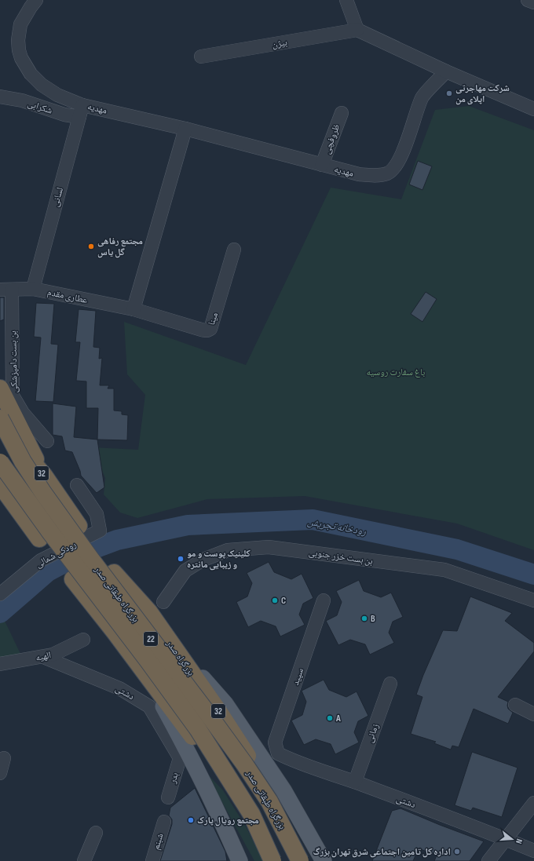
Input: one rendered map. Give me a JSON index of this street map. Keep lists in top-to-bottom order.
{
  "streets": {
    "highway": [
      "32",
      "بزرگراه طبقاتی صدر",
      "22",
      "بزرگراه صدر"
    ],
    "street": [
      "بیژن",
      "شکرابی",
      "مهدیه",
      "ظروفچی",
      "لسانی",
      "عطاری مقدم",
      "مینا",
      "بن بست دامپزشکی",
      "رودکی شمالی",
      "بن بست خزر جنوبی",
      "الهیه",
      "سپید",
      "دشتی",
      "زمانی",
      "بدر",
      "شبنم"
    ]
  },
  "crossings": [
    ["شکرابی", "مهدیه"],
    ["شکرابی", "لسانی"],
    ["مهدیه", "ظروفچی"],
    ["مهدیه", "لسانی"],
    ["لسانی", "عطاری مقدم"],
    ["عطاری مقدم", "مینا"],
    ["عطاری مقدم", "بن بست دامپزشکی"],
    ["الهیه", "دشتی"],
    ["سپید", "دشتی"],
    ["دشتی", "زمانی"],
    ["دشتی", "بدر"]
  ],
  "water": ["رودخانه تجریش"],
  "parks": ["باغ سفارت روسیه"],
  "places": [
    "شرکت مهاجرتی اپلای من",
    "مجتمع رفاهی گل یاس",
    "کلینیک پوست و مو و زیبایی مانتره",
    "C",
    "B",
    "A",
    "مجتمع رویال پارک",
    "اداره کل تامین اجتماعی شرق تهران بزرگ"
  ],
  "north": "right"
}
